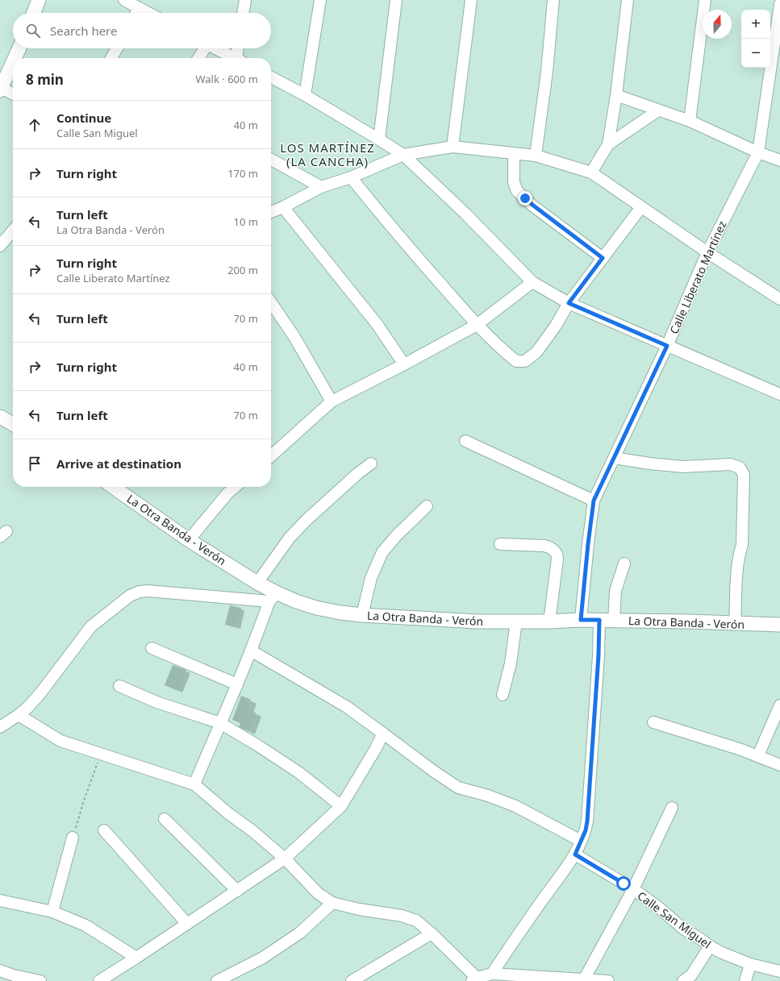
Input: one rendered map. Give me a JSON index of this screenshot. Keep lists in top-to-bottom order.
{
  "streets": {
    "main road": ["La Otra Banda - Verón"],
    "street": ["Calle Liberato Martínez", "Calle San Miguel"]
  },
  "crossings": [
    ["Calle Liberato Martínez", "La Otra Banda - Verón"]
  ],
  "districts": ["LOS MARTÍNEZ (LA CANCHA)"],
  "north": "top",
  "page": {
    "map_buttons": ["+", "−"],
    "search": "Search here",
    "heading": ["8 min", "Walk · 600 m"],
    "list": [
      ["Continue", "Calle San Miguel", "40 m"],
      ["Turn right", "170 m"],
      ["Turn left", "La Otra Banda - Verón", "10 m"],
      ["Turn right", "Calle Liberato Martínez", "200 m"],
      ["Turn left", "70 m"],
      ["Turn right", "40 m"],
      ["Turn left", "70 m"],
      "Arrive at destination"
    ]
  }
}
